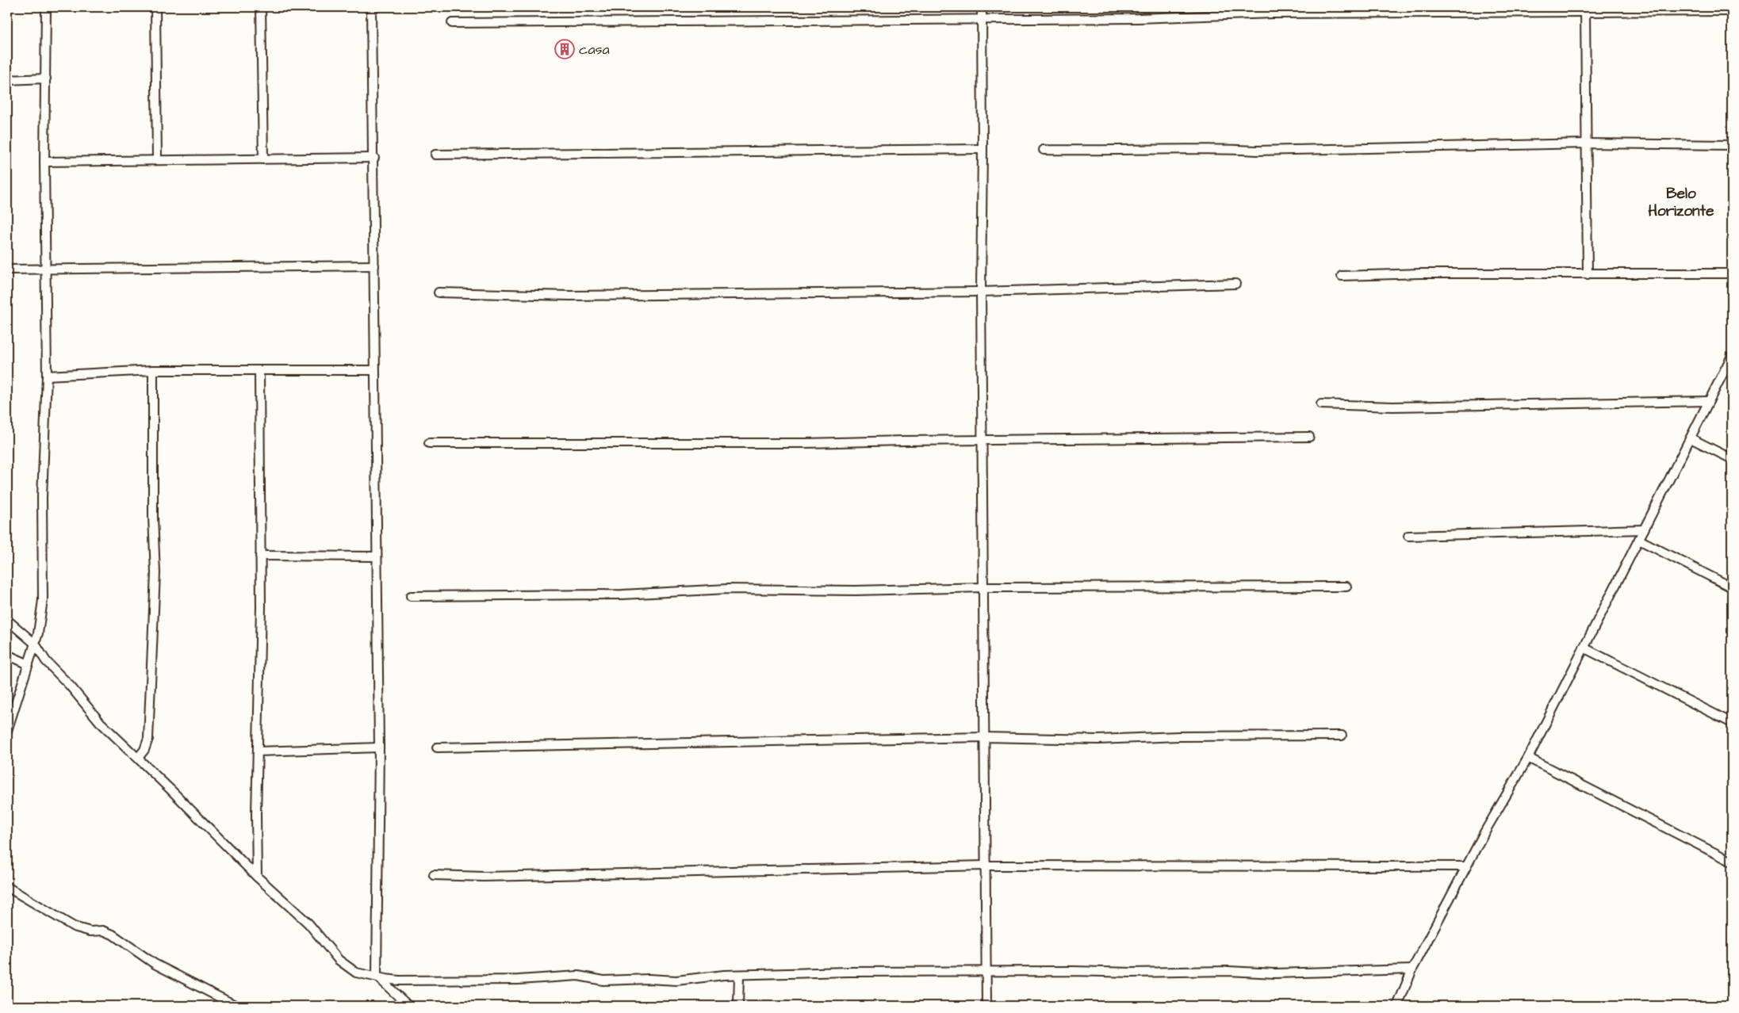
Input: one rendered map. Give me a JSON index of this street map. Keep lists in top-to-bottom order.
{
  "districts": ["Belo Horizonte"],
  "places": {
    "building": ["casa"]
  }
}
